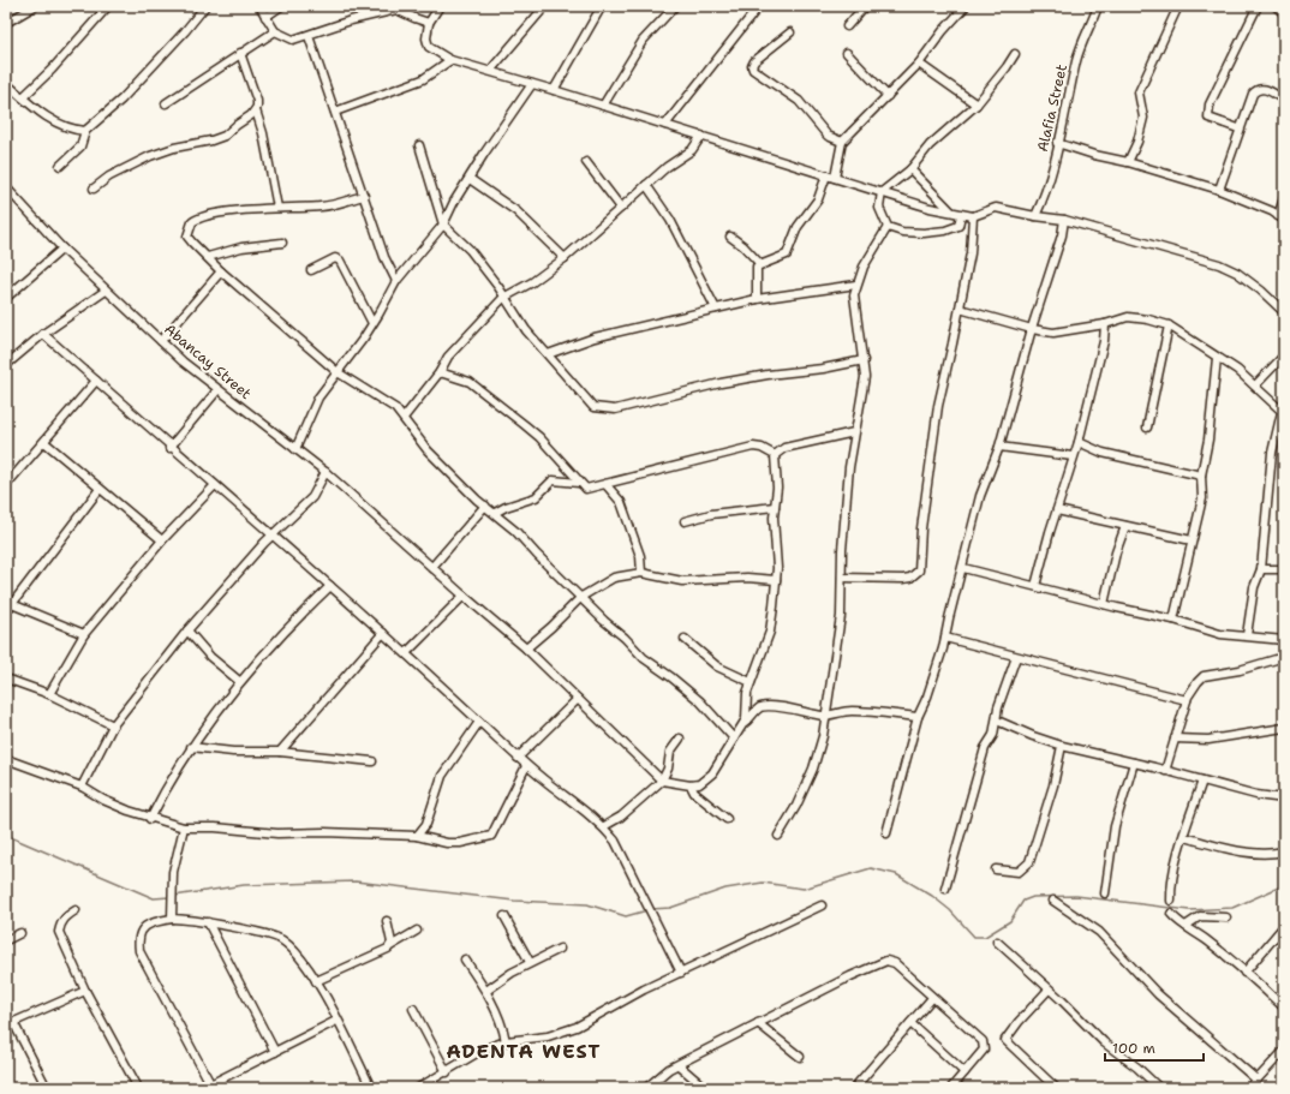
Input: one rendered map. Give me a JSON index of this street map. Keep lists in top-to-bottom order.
{
  "streets": {
    "street": ["Alafia Street", "Abancay Street"]
  },
  "districts": ["ADENTA WEST"],
  "scale_bar": "100 m"
}
